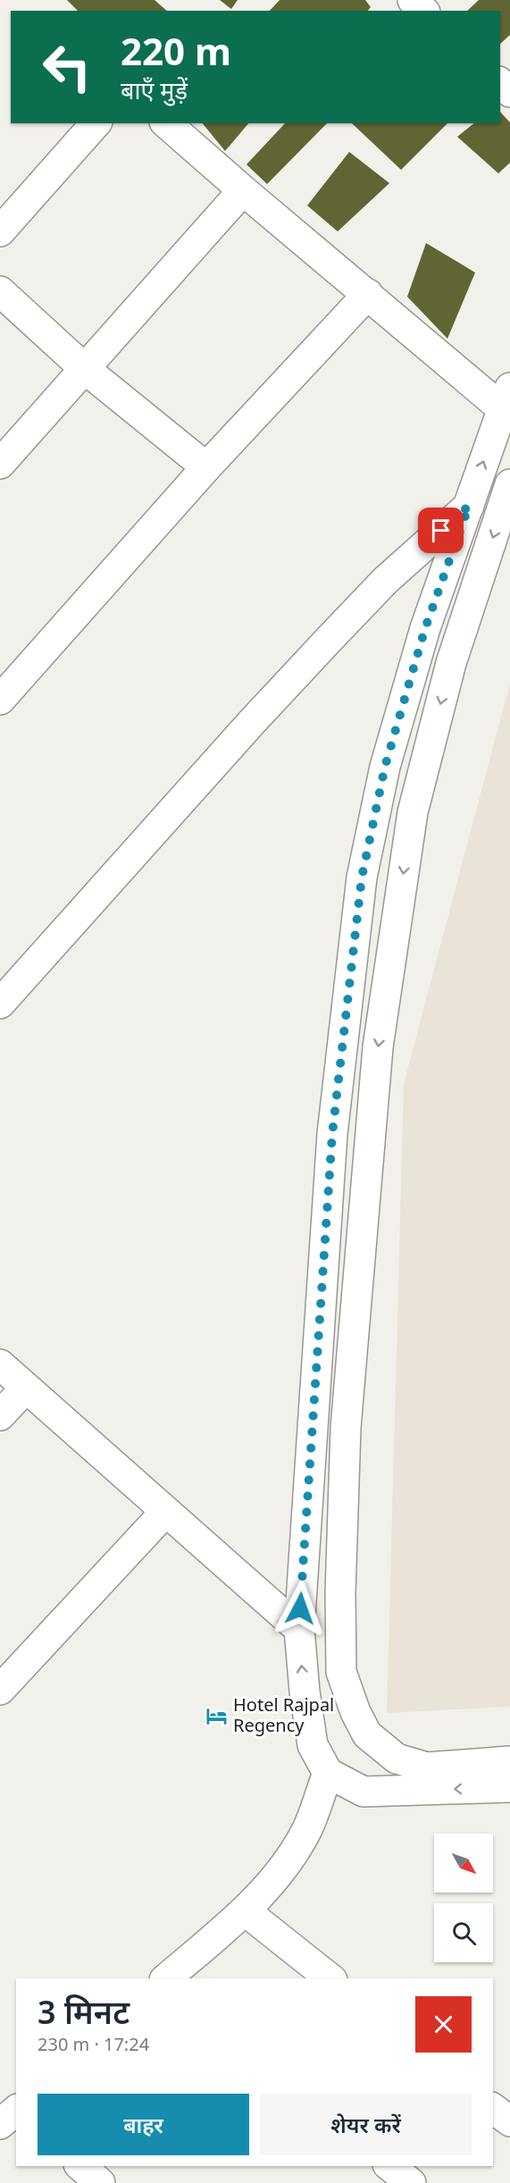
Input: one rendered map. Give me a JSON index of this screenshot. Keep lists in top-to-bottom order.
{
  "places": {
    "hotel": ["Hotel Rajpal Regency"]
  },
  "north": "bottom right",
  "page": {
    "turn": ["220 m", "बाएँ मुड़ें"],
    "heading": ["3 मिनट", "230 m · 17:24"],
    "buttons": ["बाहर", "शेयर करें"]
  }
}
